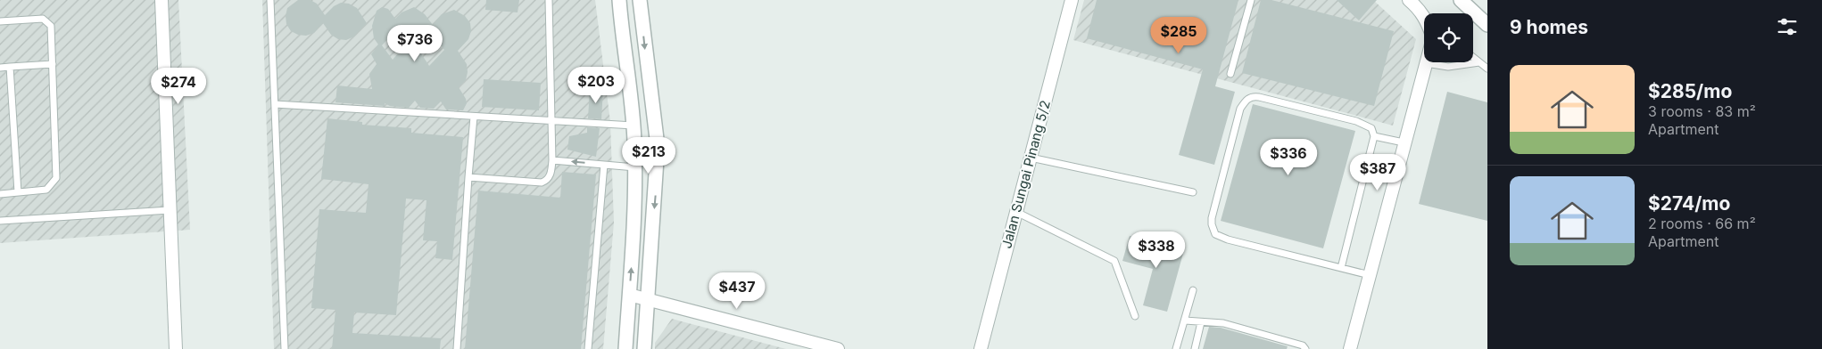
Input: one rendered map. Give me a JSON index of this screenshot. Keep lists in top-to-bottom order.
{
  "streets": {
    "street": ["Jalan Sungai Pinang 5/2"]
  },
  "page": {
    "heading": "9 homes",
    "price": [
      "$285",
      "$736",
      "$203",
      "$274",
      "$213",
      "$336",
      "$387",
      "$338",
      "$437"
    ],
    "list": [
      {
        "name": "$285/mo",
        "note": "3 rooms · 83 m² · Apartment"
      },
      {
        "name": "$274/mo",
        "note": "2 rooms · 66 m² · Apartment"
      }
    ]
  }
}
